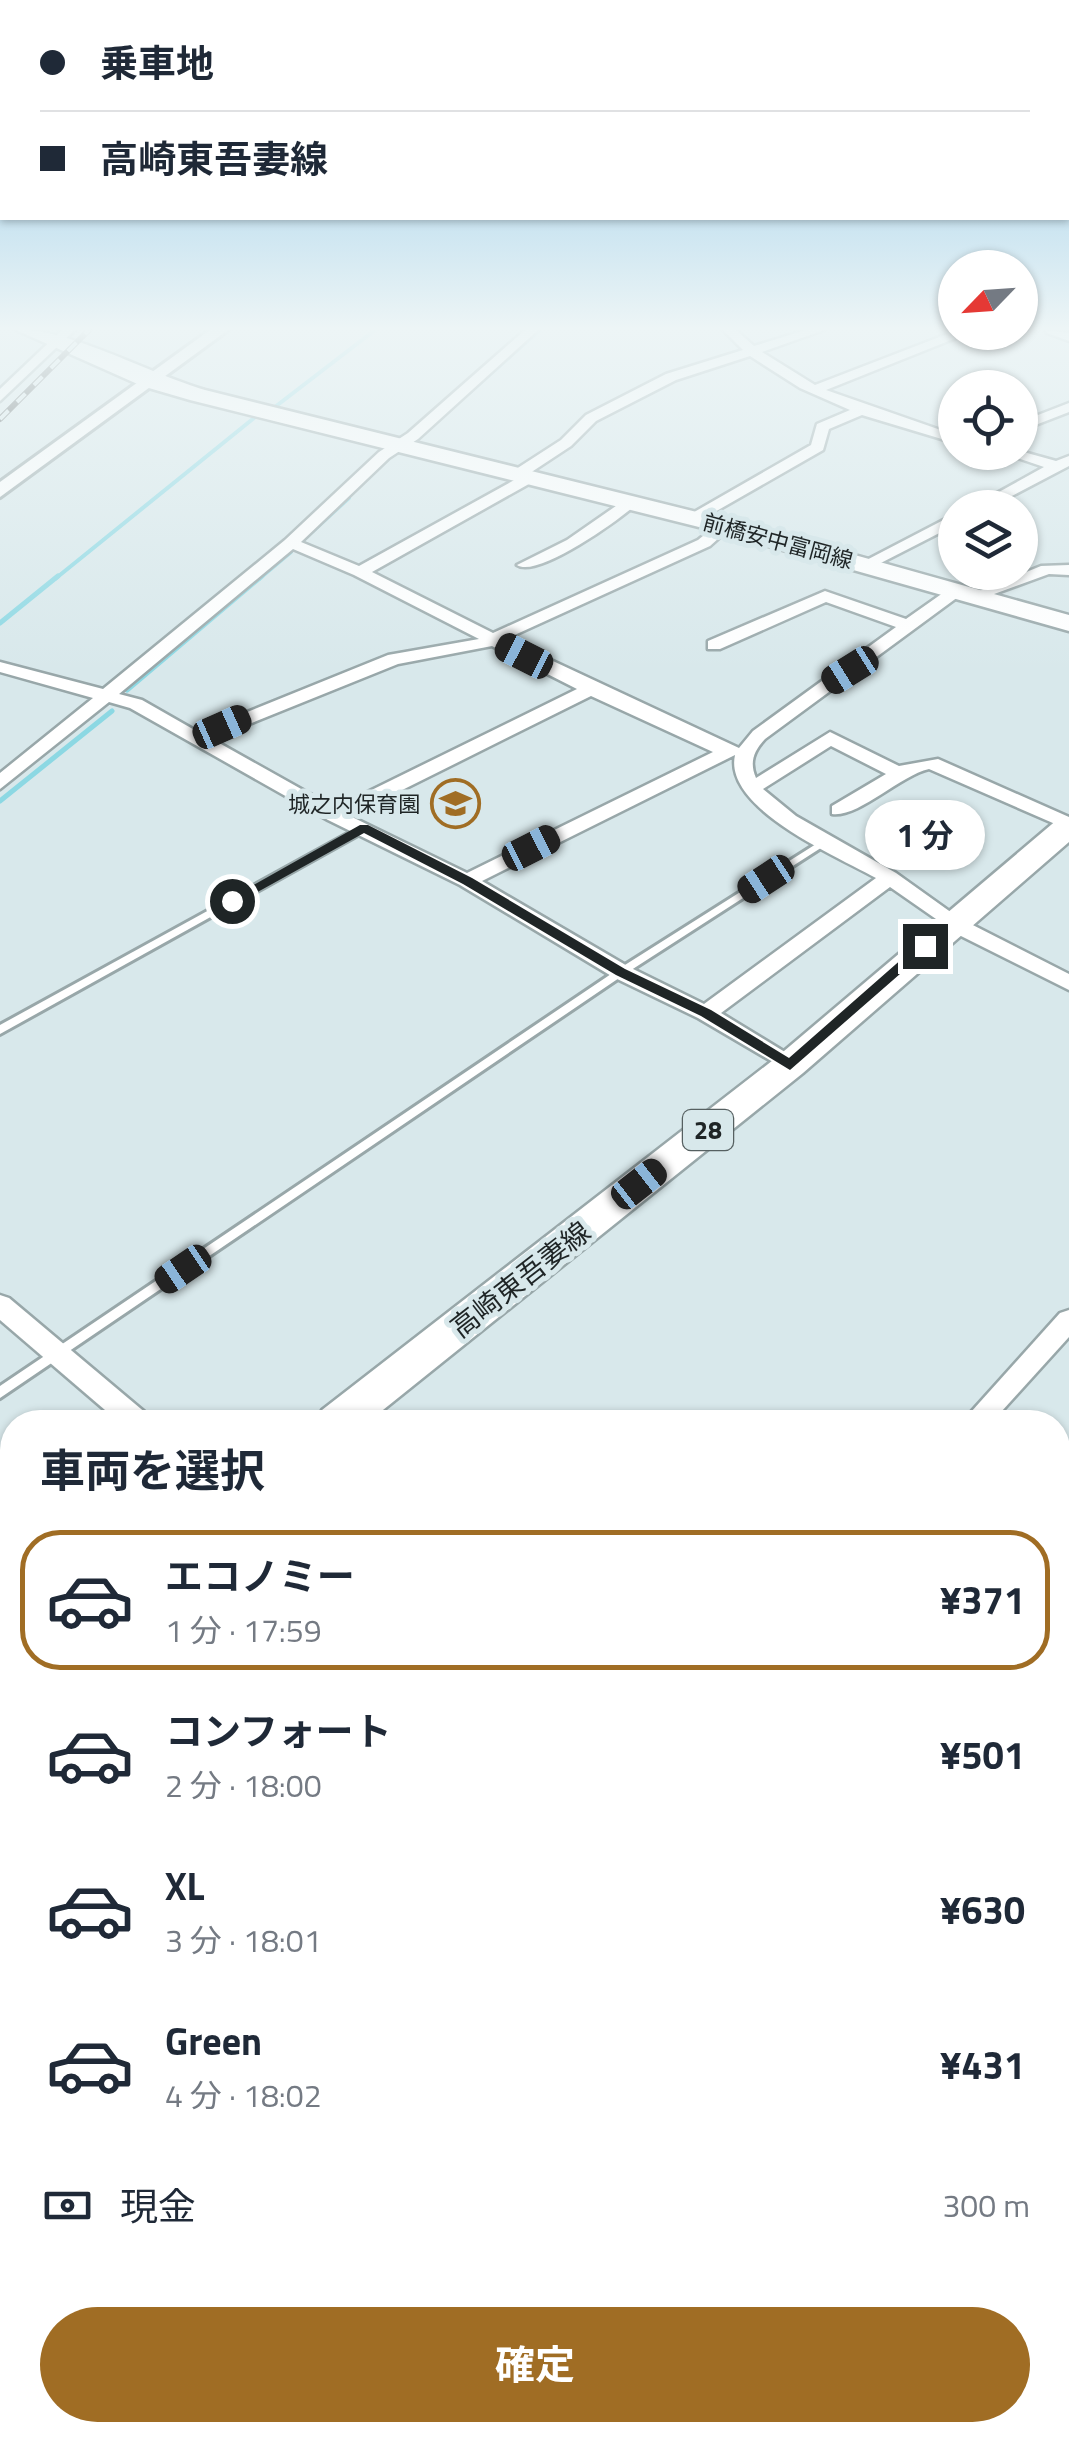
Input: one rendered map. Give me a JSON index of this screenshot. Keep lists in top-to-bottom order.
{
  "streets": {
    "main road": ["前橋安中富岡線", "28", "高崎東吾妻線"]
  },
  "places": {
    "school or university": ["城之内保育園"]
  },
  "north": "bottom left",
  "page": {
    "banner": ["乗車地", "高崎東吾妻線"],
    "bubble": "1 分",
    "heading": "車両を選択",
    "list": [
      {
        "name": "エコノミー",
        "note": "1 分 · 17:59",
        "value": "¥371"
      },
      {
        "name": "コンフォート",
        "note": "2 分 · 18:00",
        "value": "¥501"
      },
      {
        "name": "XL",
        "note": "3 分 · 18:01",
        "value": "¥630"
      },
      {
        "name": "Green",
        "note": "4 分 · 18:02",
        "value": "¥431"
      }
    ],
    "pay": ["現金", "300 m"],
    "buttons": "確定"
  }
}
